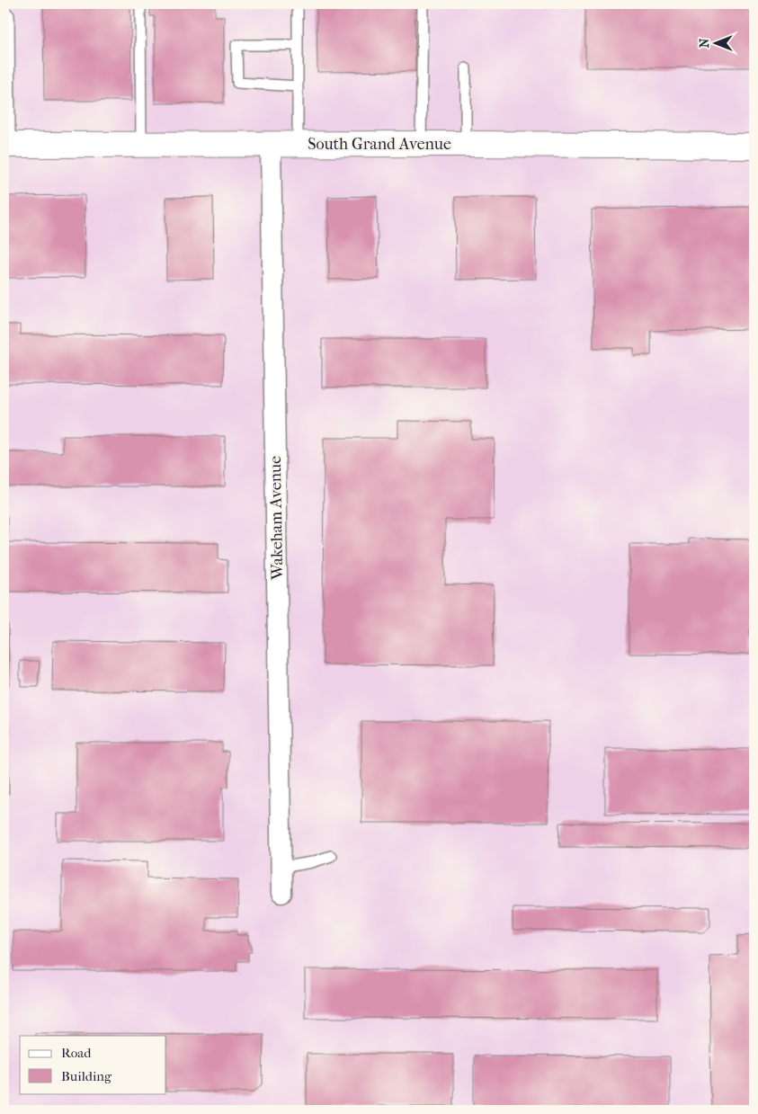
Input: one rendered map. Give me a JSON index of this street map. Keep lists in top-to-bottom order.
{
  "streets": {
    "main road": ["South Grand Avenue"],
    "street": ["Wakeham Avenue"]
  },
  "crossings": [
    ["South Grand Avenue", "Wakeham Avenue"]
  ],
  "legend": ["Road", "Building"],
  "north": "left"
}
